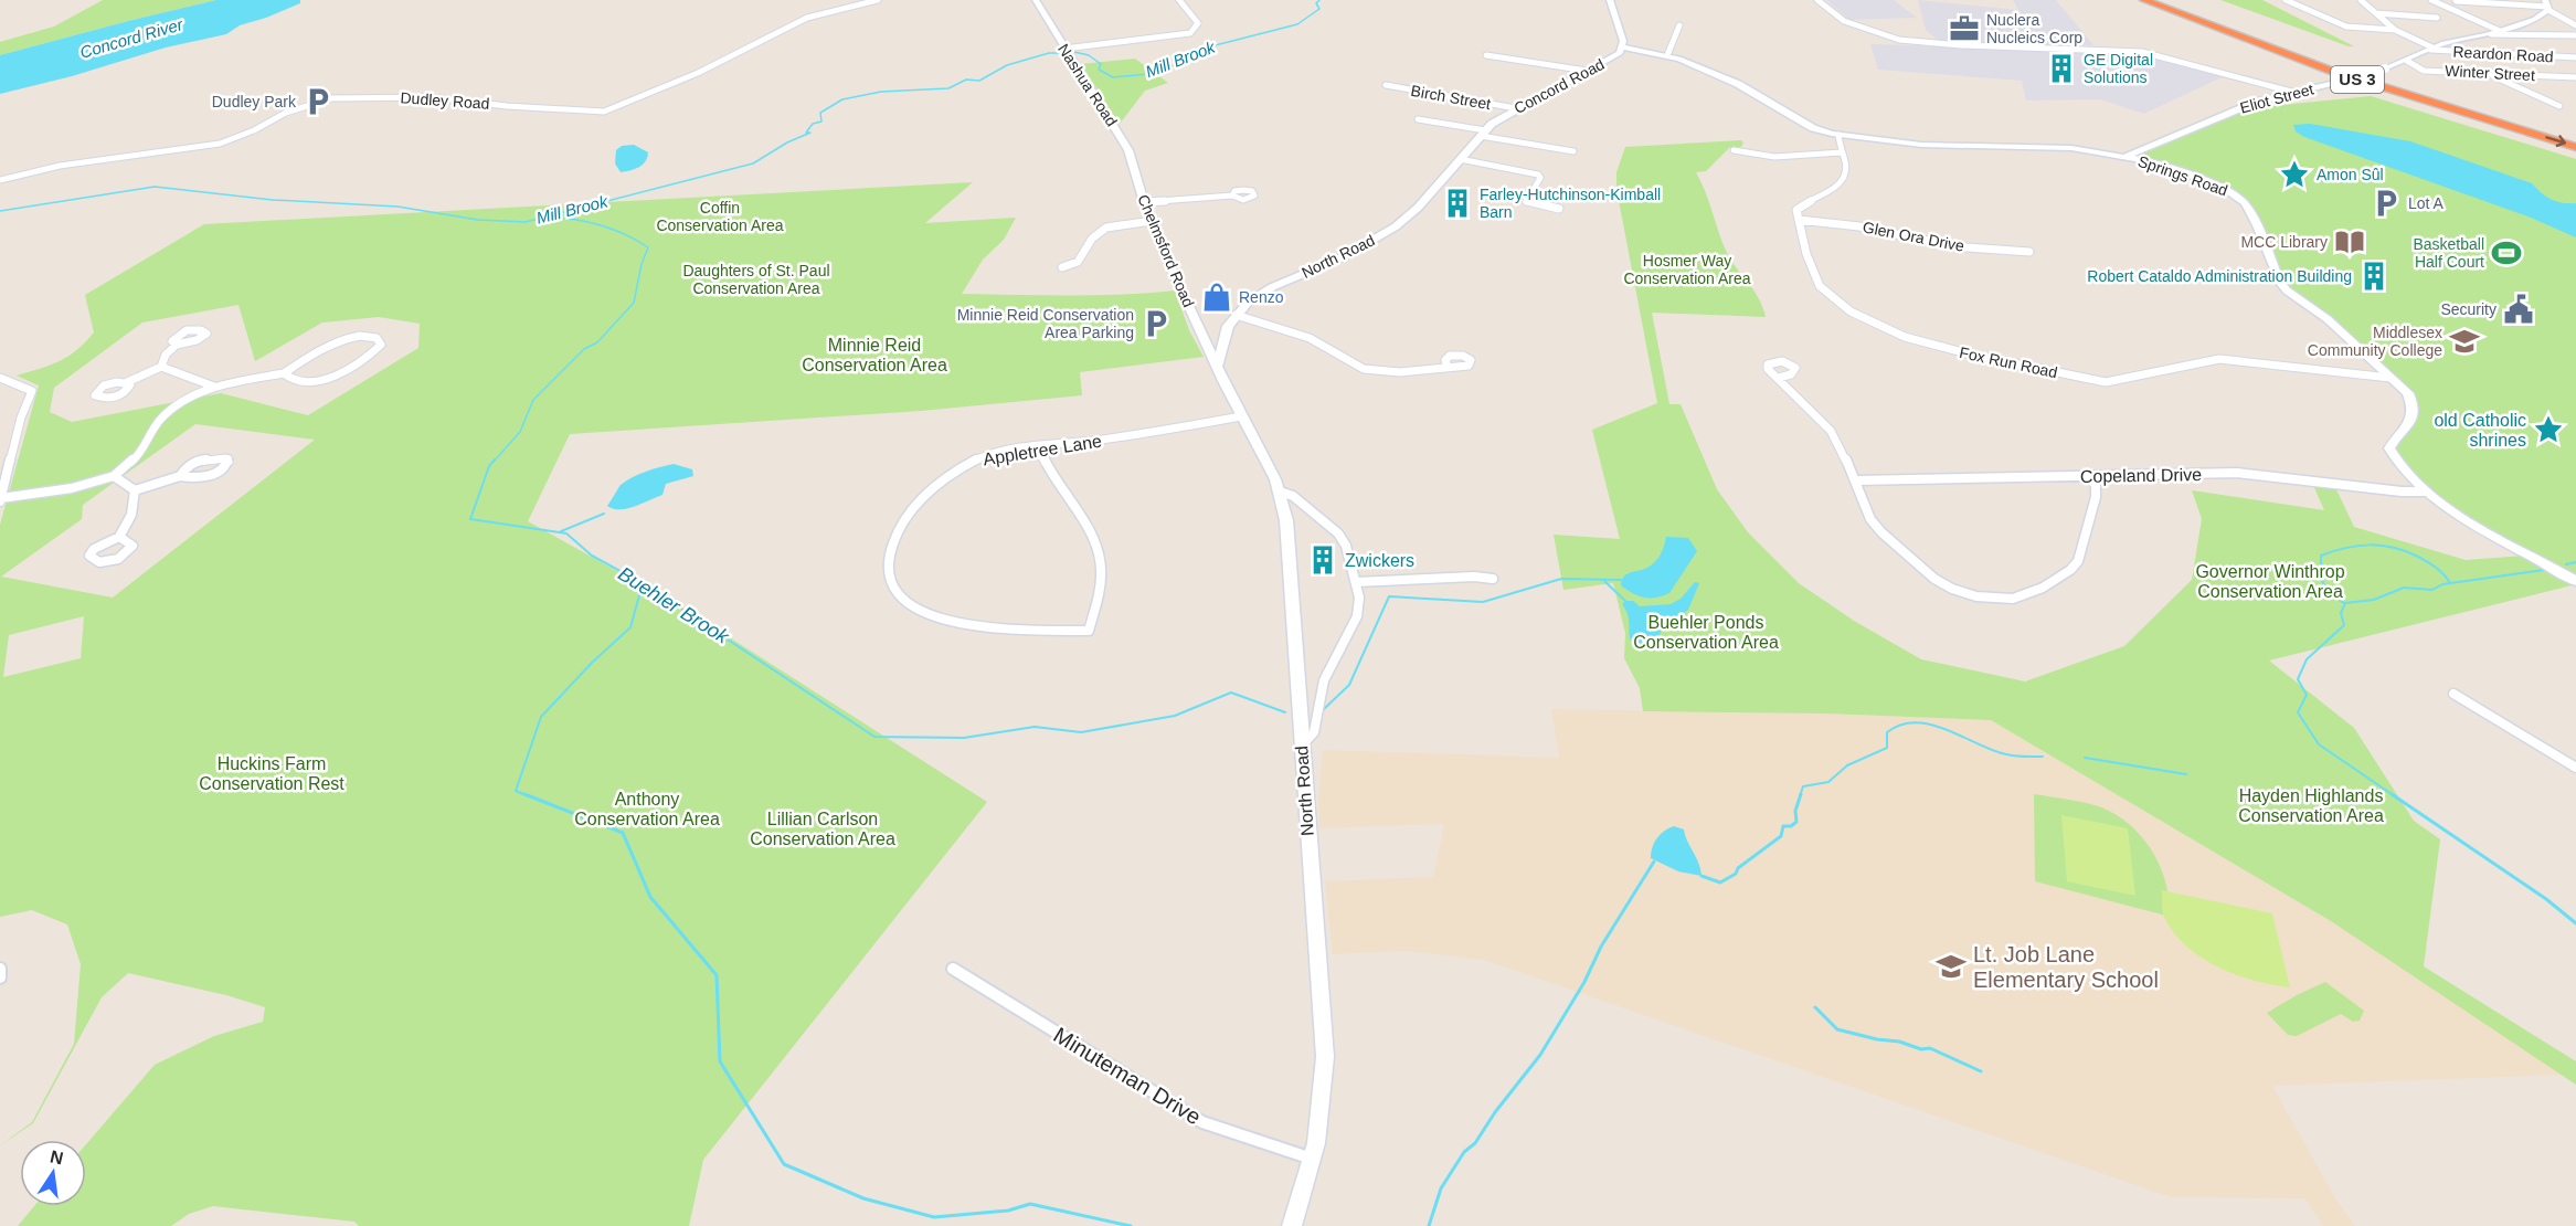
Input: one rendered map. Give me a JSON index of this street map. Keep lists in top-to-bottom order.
{
  "streets": {
    "highway": ["US 3"],
    "main road": [
      "Nashua Road",
      "Concord Road",
      "Eliot Street",
      "Springs Road",
      "Chelmsford Road",
      "North Road"
    ],
    "street": [
      "Reardon Road",
      "Winter Street",
      "Birch Street",
      "Dudley Road",
      "Glen Ora Drive",
      "Fox Run Road",
      "Appletree Lane",
      "Copeland Drive",
      "Minuteman Drive"
    ]
  },
  "crossings": [
    ["Reardon Road", "Eliot Street"],
    ["Winter Street", "Eliot Street"],
    ["Nashua Road", "Chelmsford Road"],
    ["Concord Road", "Birch Street"],
    ["Concord Road", "Springs Road"],
    ["Concord Road", "North Road"],
    ["Eliot Street", "Springs Road"],
    ["Springs Road", "Fox Run Road"],
    ["Springs Road", "Copeland Drive"],
    ["Glen Ora Drive", "Fox Run Road"],
    ["Chelmsford Road", "North Road"],
    ["North Road", "Appletree Lane"],
    ["North Road", "Minuteman Drive"]
  ],
  "water": ["Concord River", "Mill Brook", "Buehler Brook"],
  "parks": [
    "Coffin Conservation Area",
    "Hosmer Way Conservation Area",
    "Daughters of St. Paul Conservation Area",
    "Minnie Reid Conservation Area",
    "Governor Winthrop Conservation Area",
    "Buehler Ponds Conservation Area",
    "Huckins Farm Conservation Rest",
    "Hayden Highlands Conservation Area",
    "Anthony Conservation Area",
    "Lillian Carlson Conservation Area"
  ],
  "places": {
    "office": ["Nuclera Nucleics Corp"],
    "building": [
      "GE Digital Solutions",
      "Farley-Hutchinson-Kimball Barn",
      "Robert Cataldo Administration Building",
      "Zwickers"
    ],
    "parking": ["Dudley Park", "Lot A", "Minnie Reid Conservation Area Parking"],
    "place": ["Amon Sûl", "old Catholic shrines"],
    "library": ["MCC Library"],
    "sports": ["Basketball Half Court"],
    "shop": ["Renzo"],
    "public building": ["Security"],
    "school or university": ["Middlesex Community College", "Lt. Job Lane Elementary School"]
  },
  "north": "top"
}
